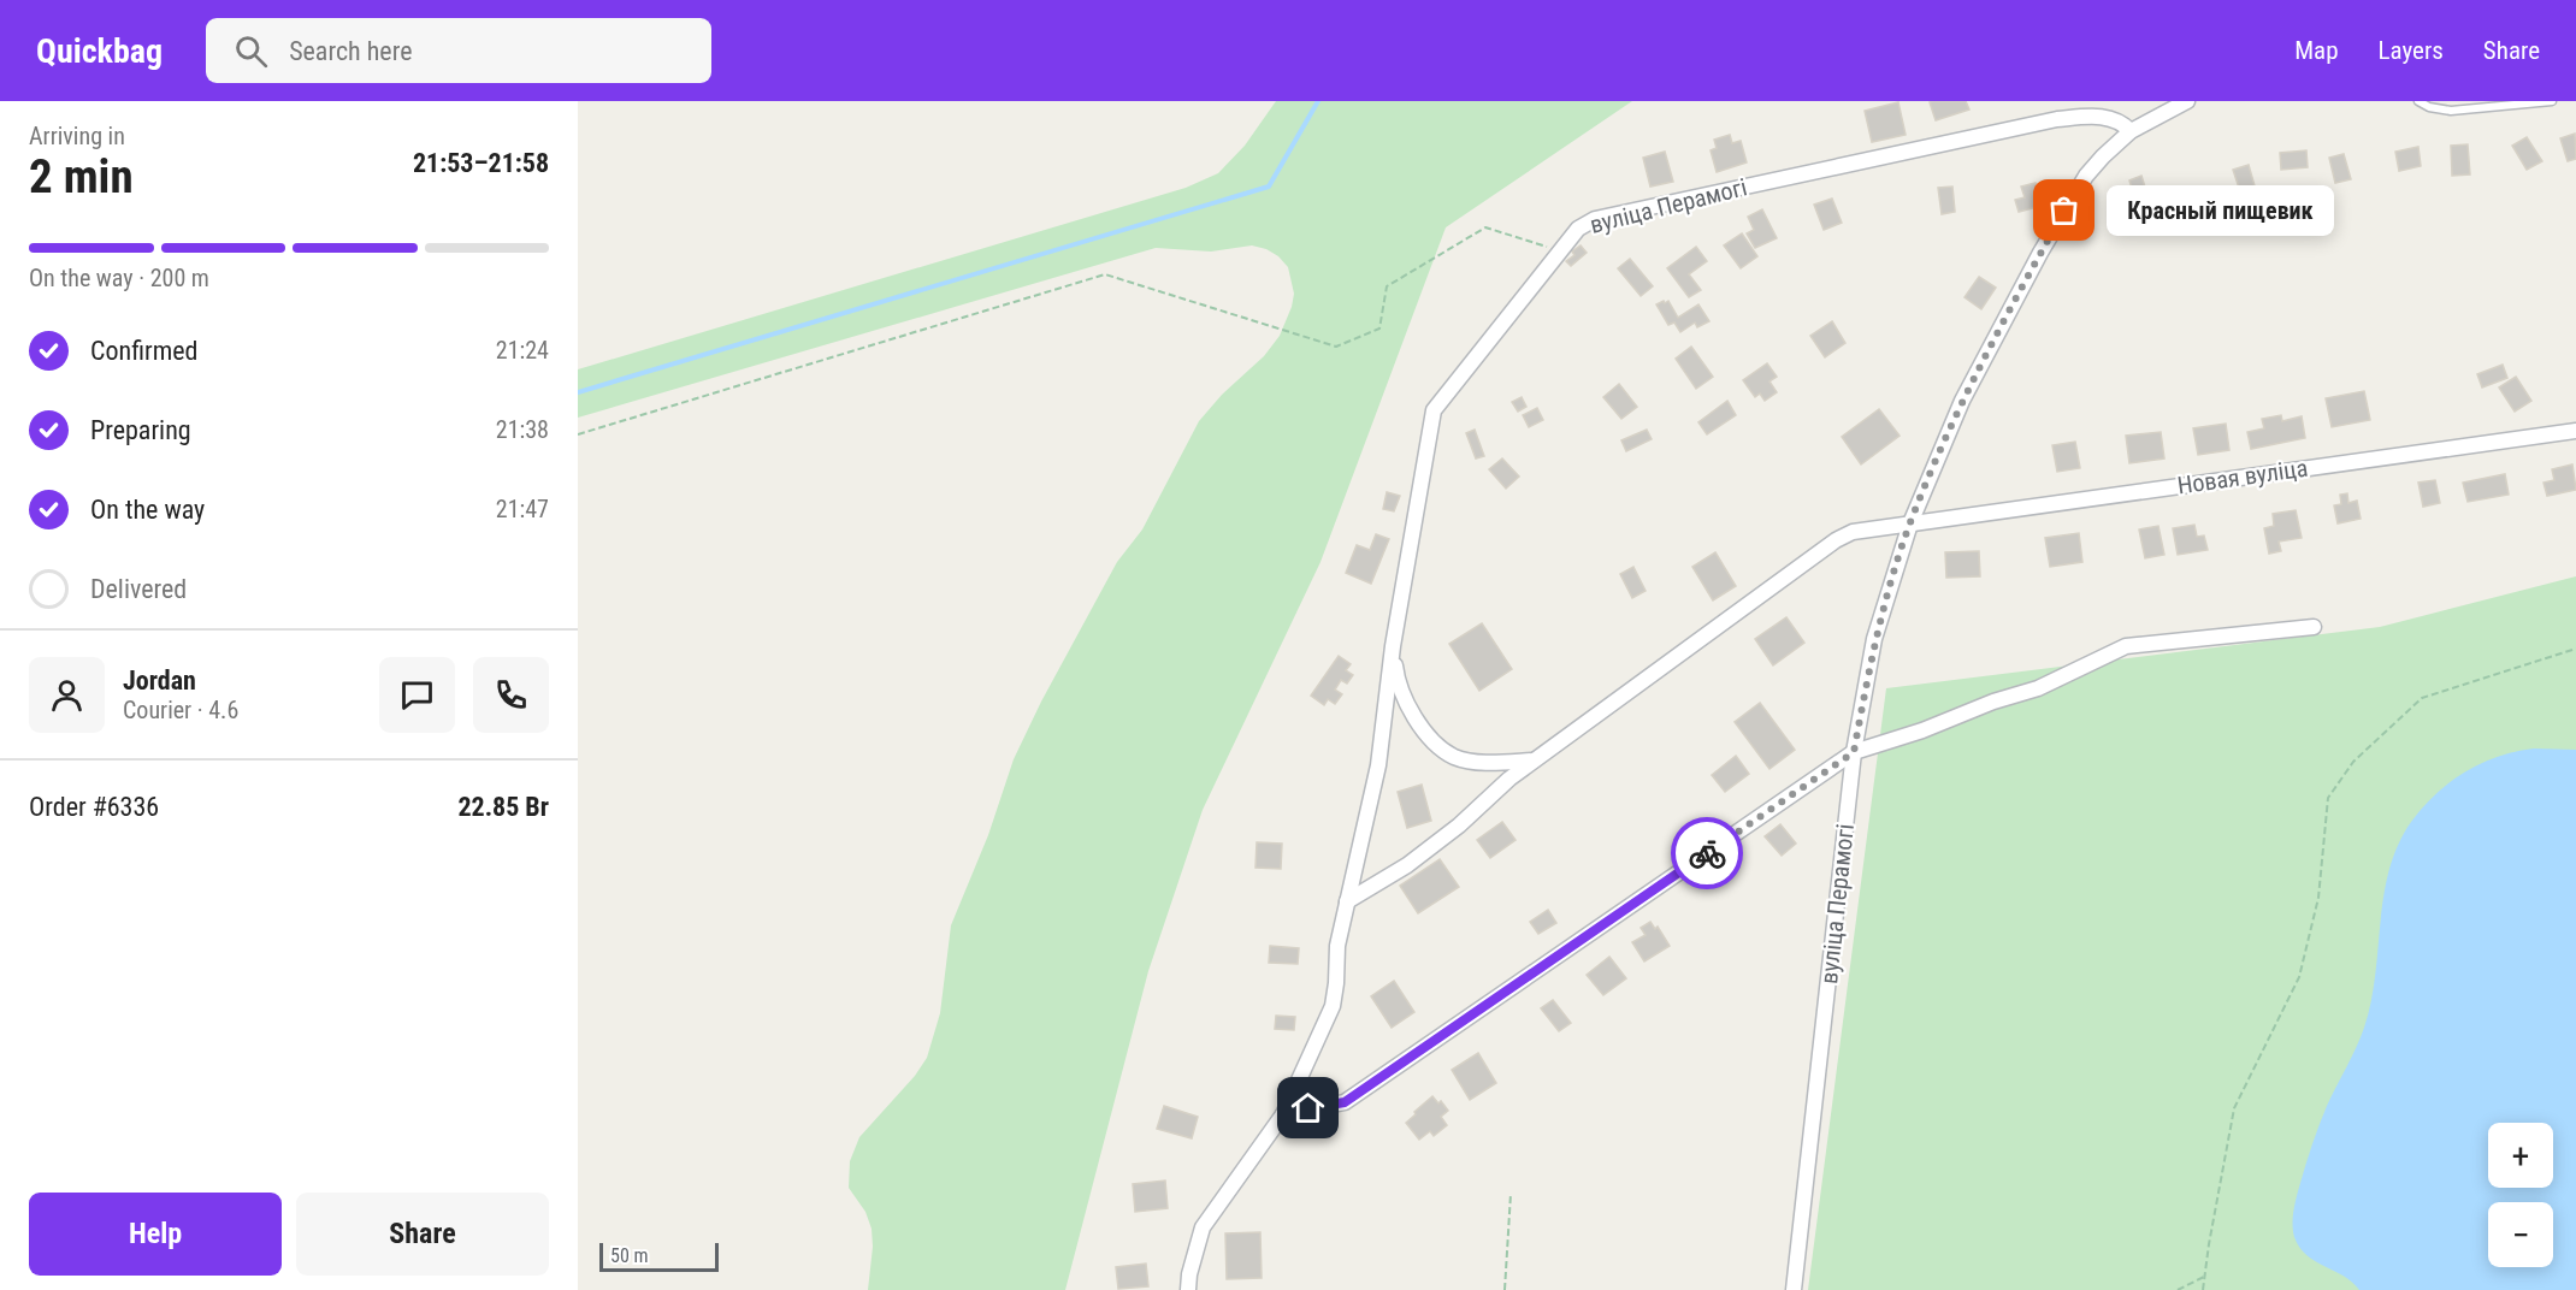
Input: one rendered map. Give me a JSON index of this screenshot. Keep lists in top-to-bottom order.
{
  "streets": {
    "street": ["вуліца Перамогі", "Новая вуліца"]
  },
  "crossings": [
    ["вуліца Перамогі", "Новая вуліца"]
  ],
  "places": ["Красный пищевик"],
  "scale_bar": "50 m",
  "page": {
    "header": "Quickbag",
    "search": "Search here",
    "nav": ["Map", "Layers", "Share"],
    "heading": ["2 min", "Arriving in", "21:53–21:58"],
    "panel": [
      "Jordan",
      "Courier · 4.6",
      "Order #6336",
      "22.85 Br"
    ],
    "bubble": "Красный пищевик",
    "bar": "On the way · 200 m",
    "list": [
      ["Confirmed", "21:24"],
      ["Preparing", "21:38"],
      ["On the way", "21:47"],
      "Delivered"
    ],
    "map_buttons": ["+", "−"],
    "buttons": ["Help", "Share"],
    "scale": "50 m"
  }
}
